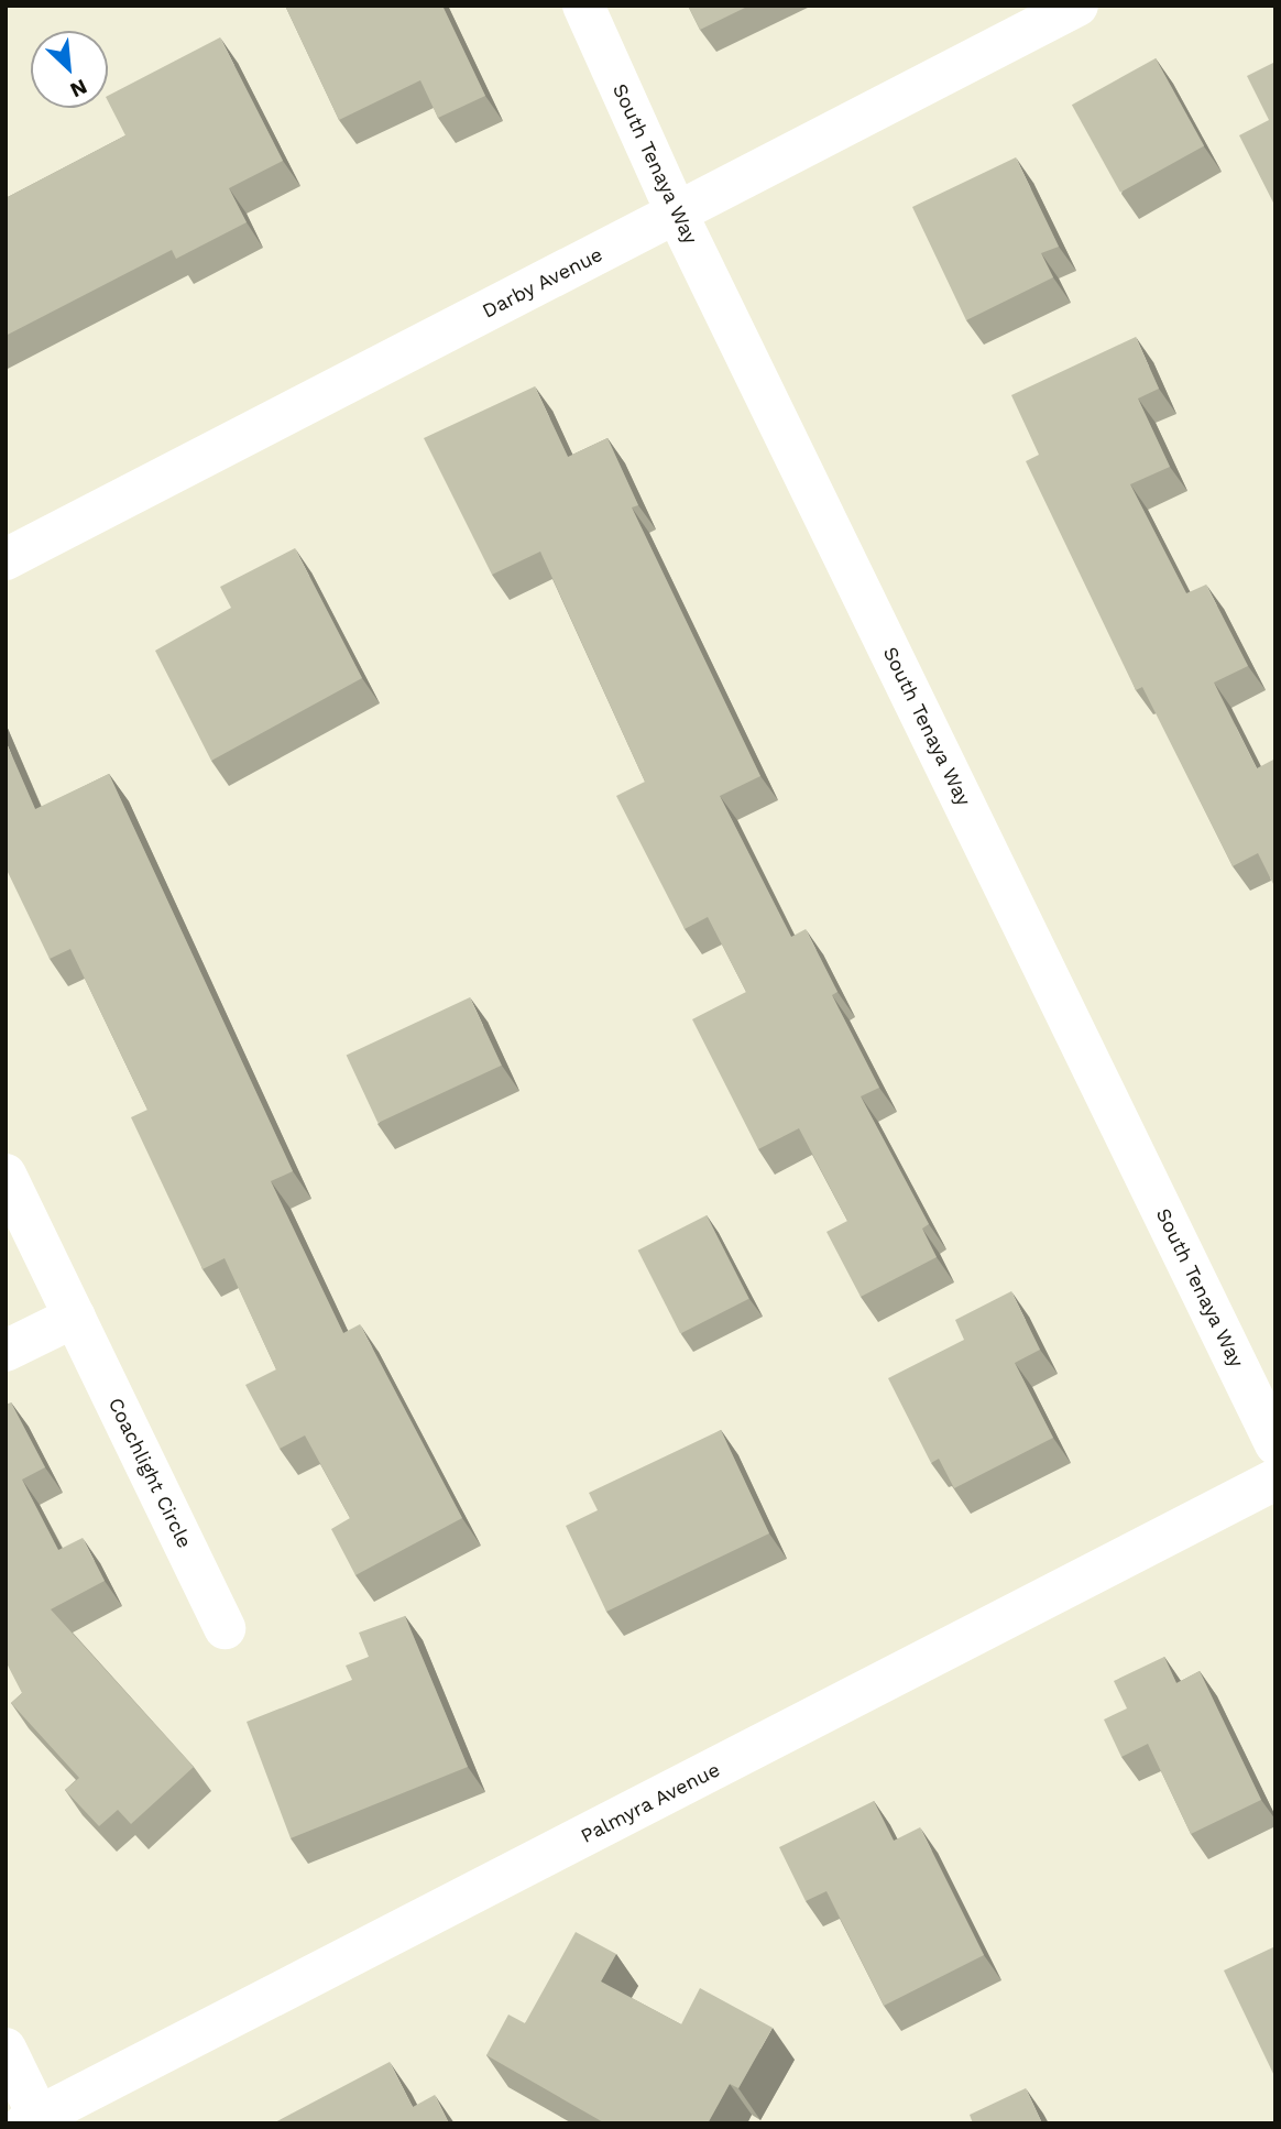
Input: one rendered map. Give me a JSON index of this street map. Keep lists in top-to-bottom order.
{
  "streets": {
    "street": [
      "South Tenaya Way",
      "Darby Avenue",
      "Coachlight Circle",
      "Palmyra Avenue"
    ]
  },
  "crossings": [
    ["South Tenaya Way", "Darby Avenue"]
  ],
  "north": "bottom right"
}
